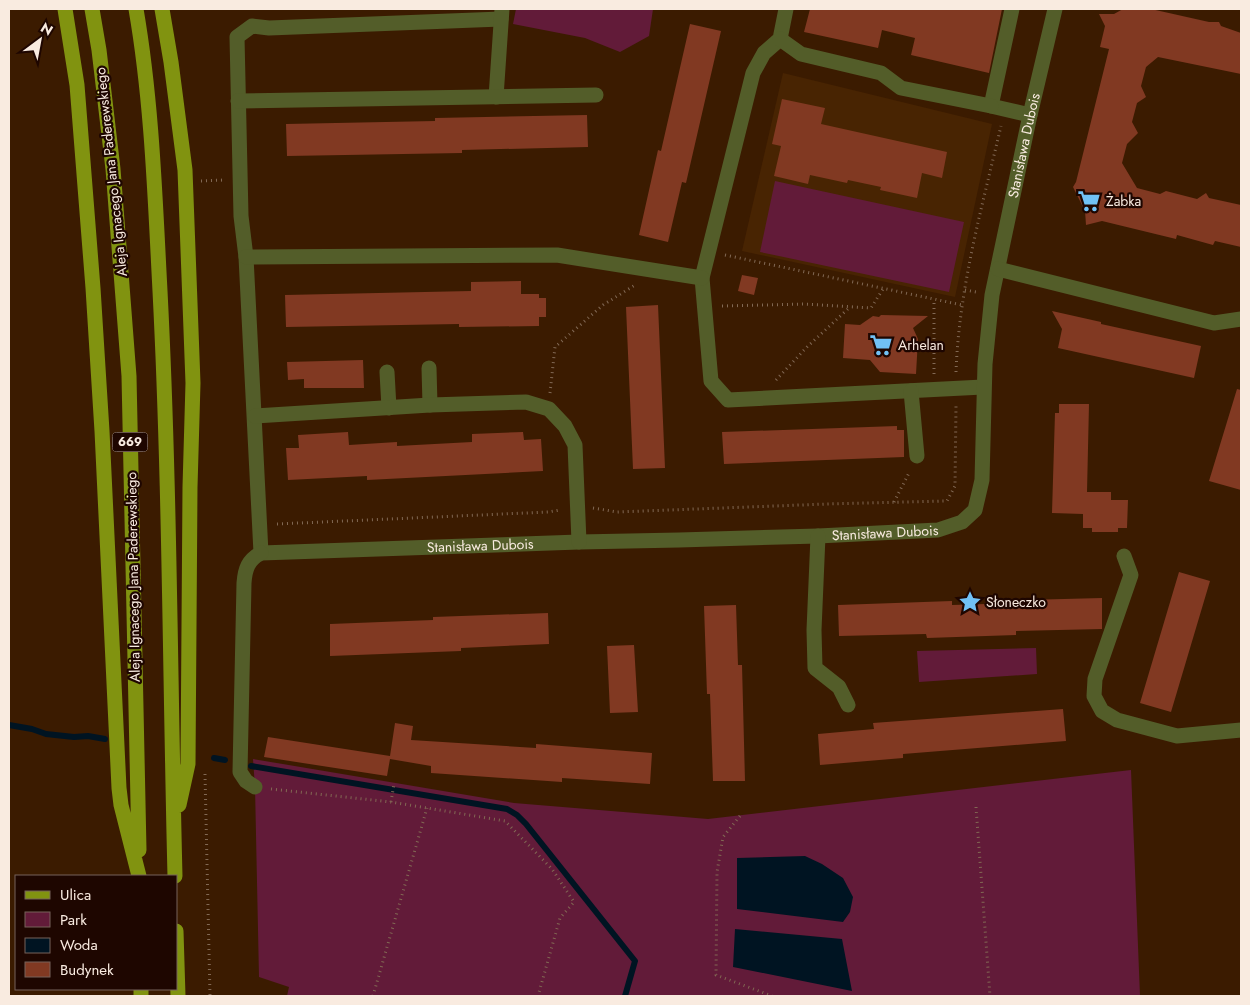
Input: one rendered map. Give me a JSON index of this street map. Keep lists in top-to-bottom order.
{
  "streets": {
    "main road": ["Aleja Ignacego Jana Paderewskiego", "669"],
    "street": ["Stanisława Dubois"]
  },
  "places": {
    "supermarket": ["Żabka", "Arhelan"],
    "place": ["Słoneczko"]
  },
  "legend": [
    "Ulica",
    "Park",
    "Woda",
    "Budynek"
  ],
  "north": "top right"
}
